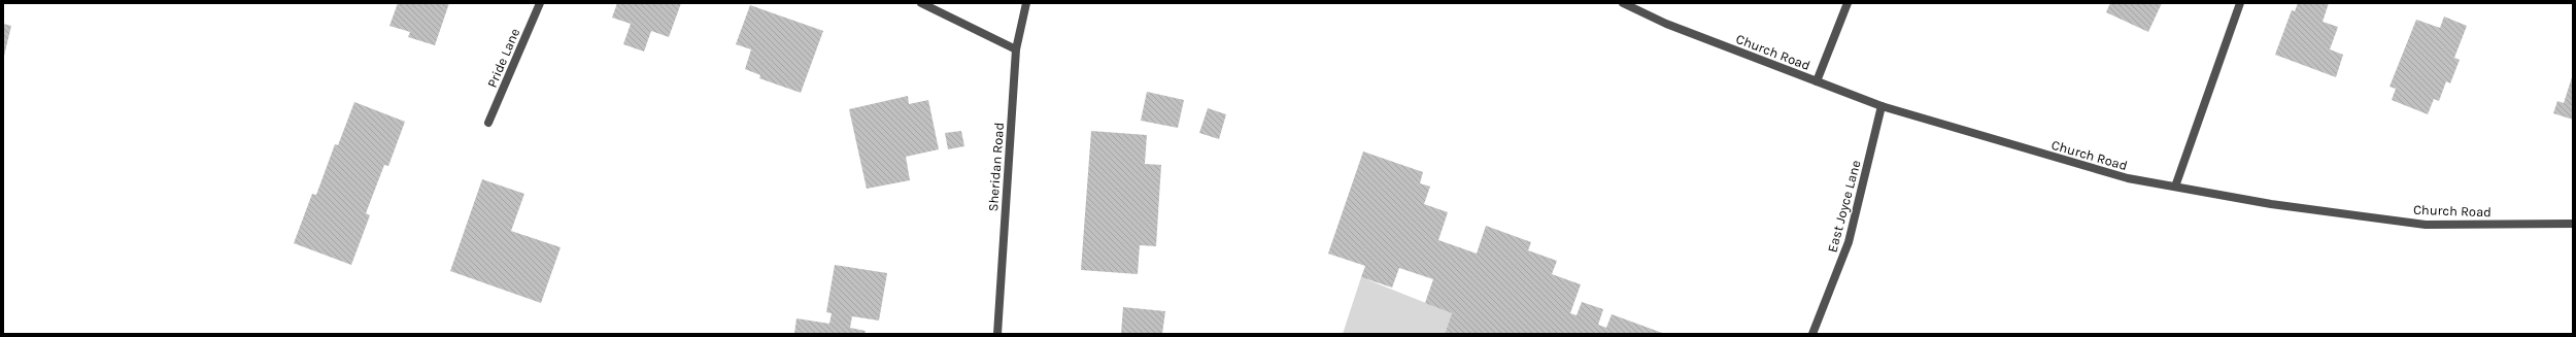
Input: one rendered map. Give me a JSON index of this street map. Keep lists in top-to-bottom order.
{
  "streets": {
    "street": [
      "Church Road",
      "Pride Lane",
      "Sheridan Road",
      "East Joyce Lane"
    ]
  },
  "crossings": [
    ["Church Road", "East Joyce Lane"]
  ]
}
